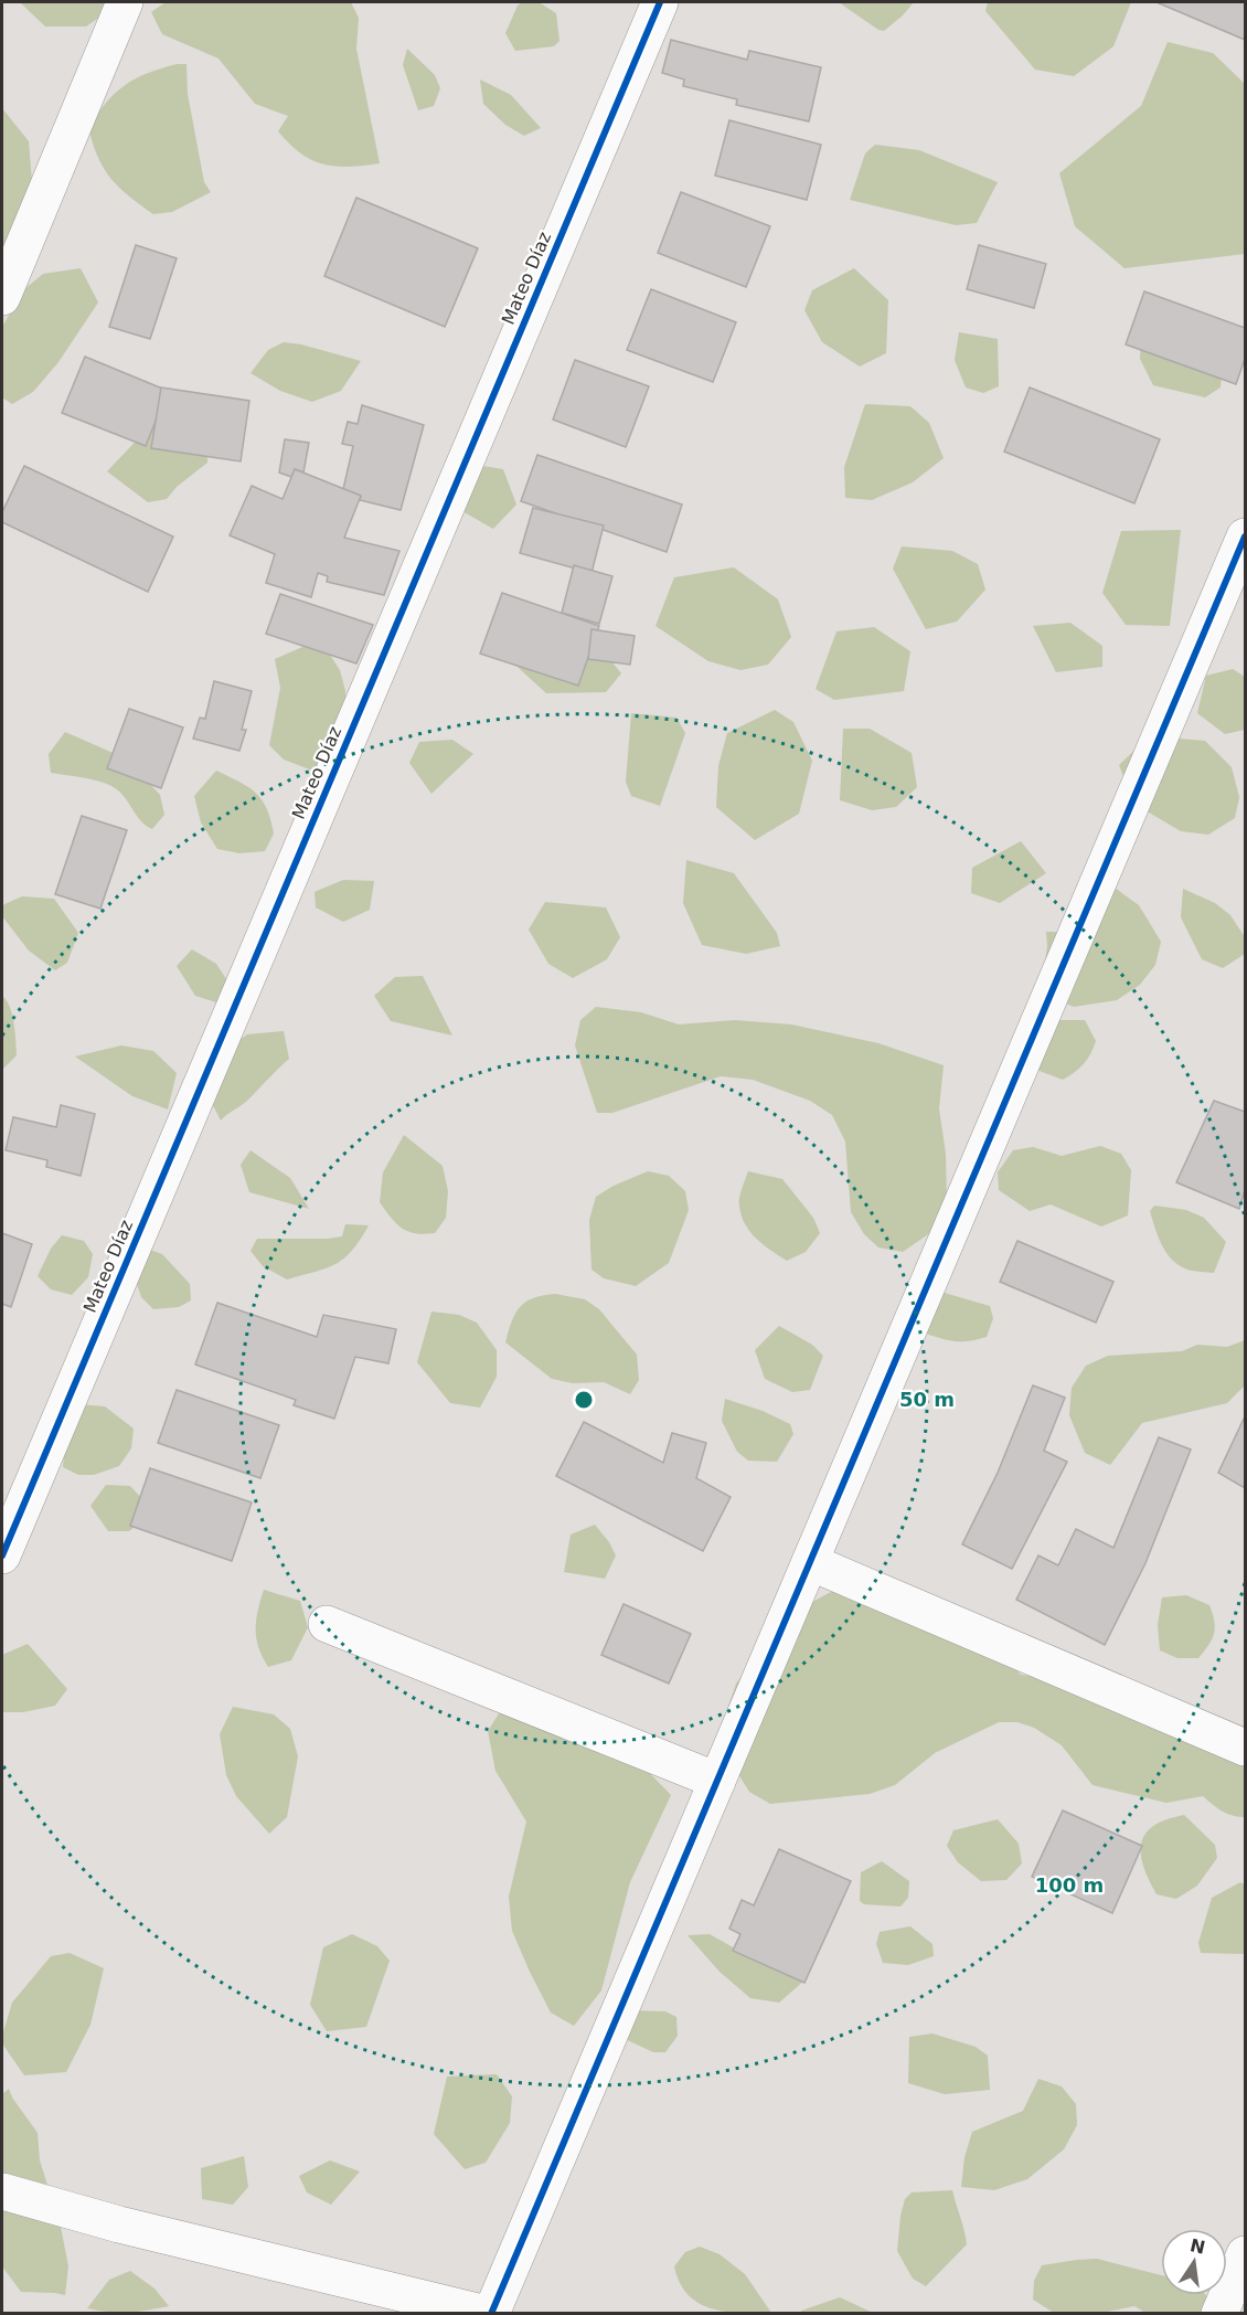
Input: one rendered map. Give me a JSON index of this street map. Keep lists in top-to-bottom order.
{
  "streets": {
    "street": ["Mateo Díaz"]
  },
  "north": "top",
  "rings": ["50 m", "100 m"]
}
